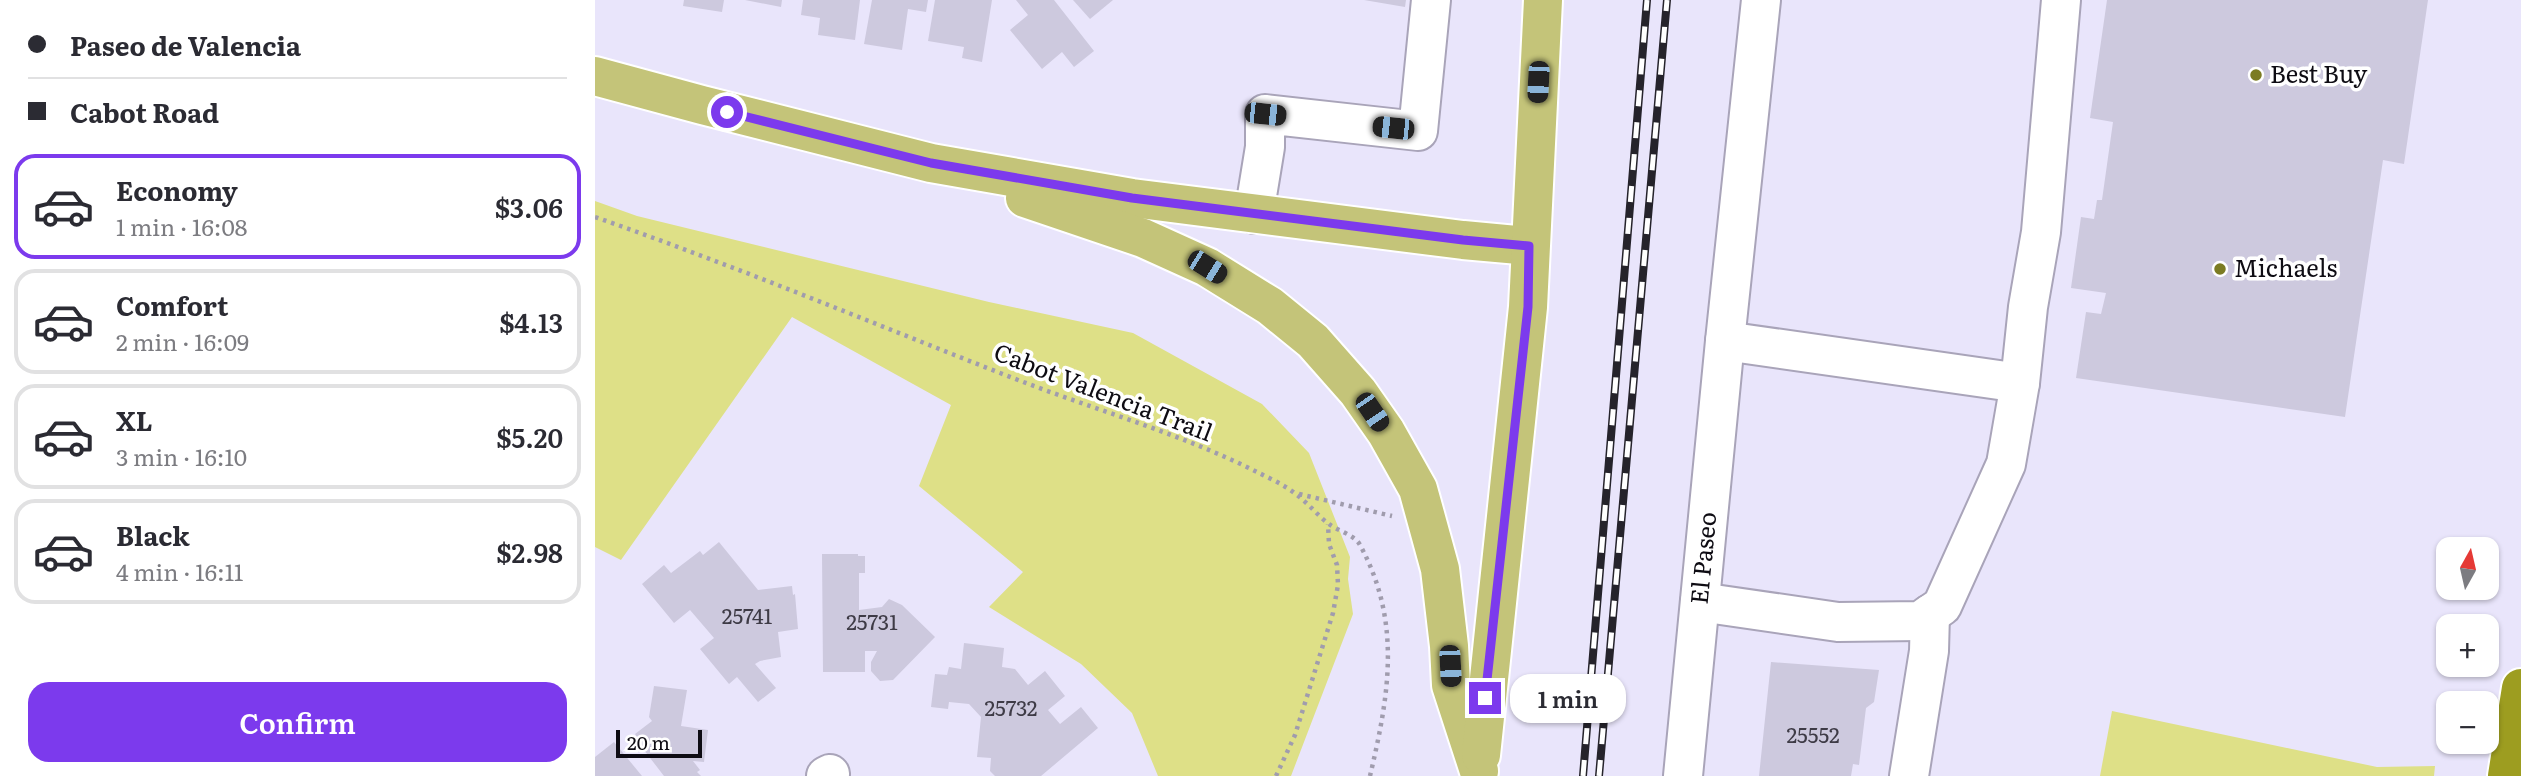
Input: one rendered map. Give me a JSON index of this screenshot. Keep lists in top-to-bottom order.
{
  "streets": {
    "street": ["El Paseo"],
    "path": ["Cabot Valencia Trail"]
  },
  "places": ["Best Buy", "Michaels"],
  "house_numbers": [
    "25741",
    "25731",
    "25732",
    "25552"
  ],
  "scale_bar": "20 m",
  "north": "top",
  "page": {
    "banner": ["Paseo de Valencia", "Cabot Road"],
    "list": [
      {
        "name": "Economy",
        "note": "1 min · 16:08",
        "value": "$3.06"
      },
      {
        "name": "Comfort",
        "note": "2 min · 16:09",
        "value": "$4.13"
      },
      {
        "name": "XL",
        "note": "3 min · 16:10",
        "value": "$5.20"
      },
      {
        "name": "Black",
        "note": "4 min · 16:11",
        "value": "$2.98"
      }
    ],
    "map_buttons": ["+", "−"],
    "buttons": "Confirm",
    "bubble": "1 min",
    "scale": "20 m"
  }
}
